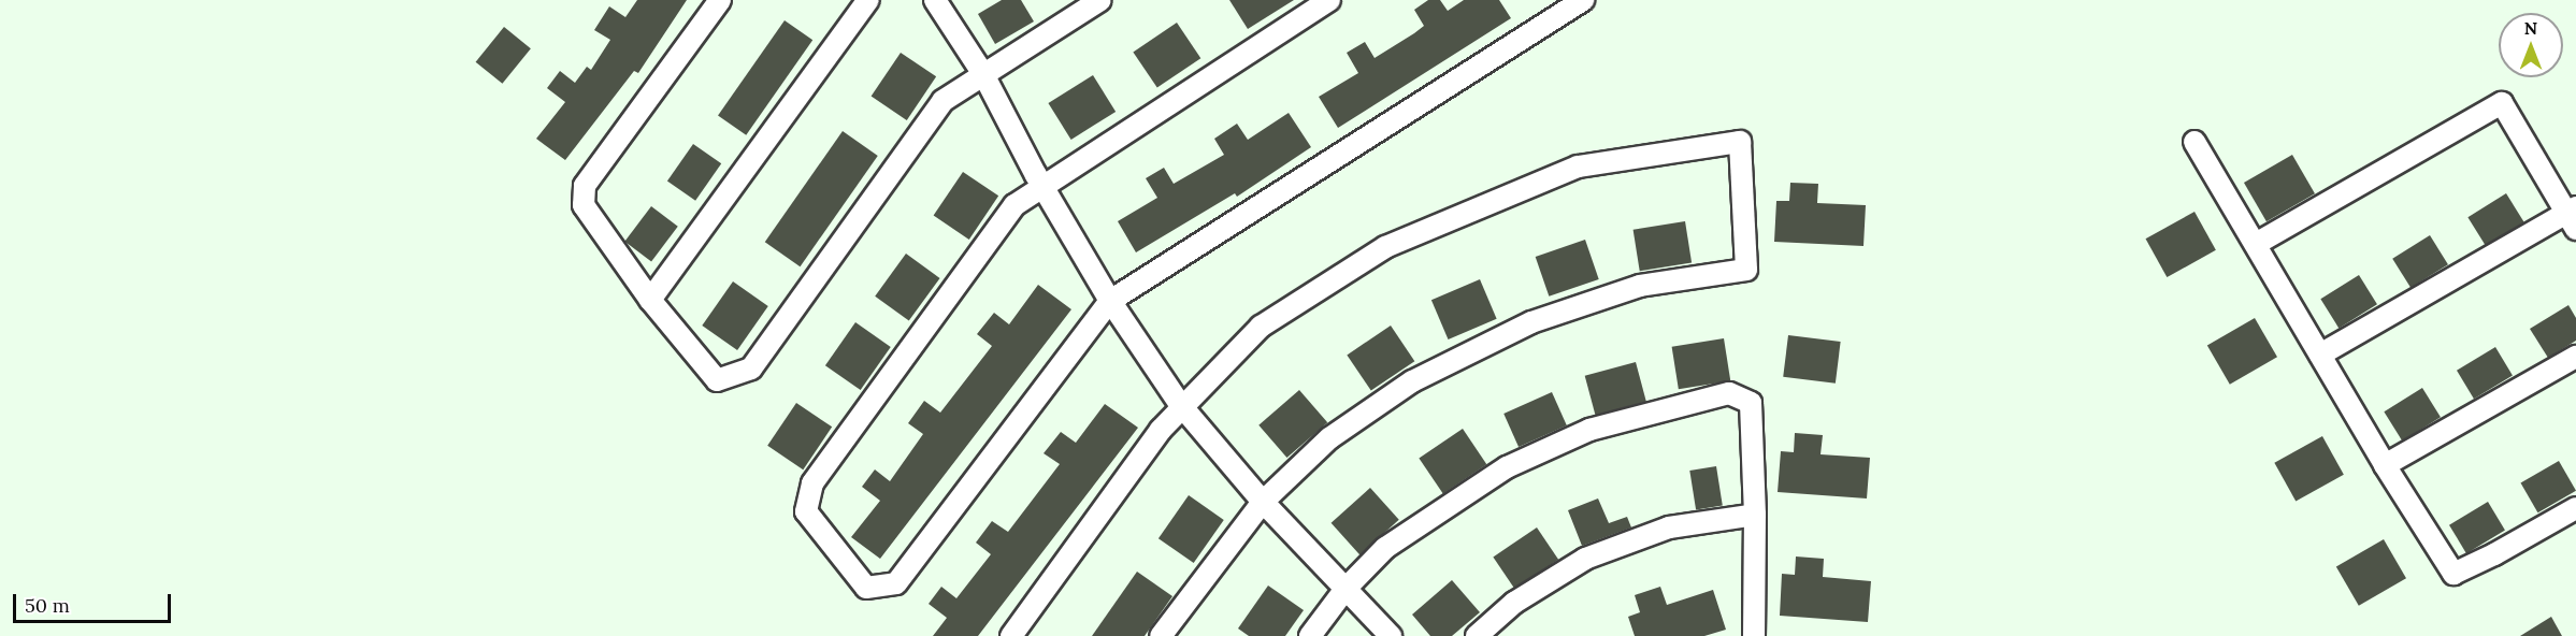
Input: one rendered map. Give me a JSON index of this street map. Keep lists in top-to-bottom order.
{
  "scale_bar": "50 m",
  "north": "top"
}
